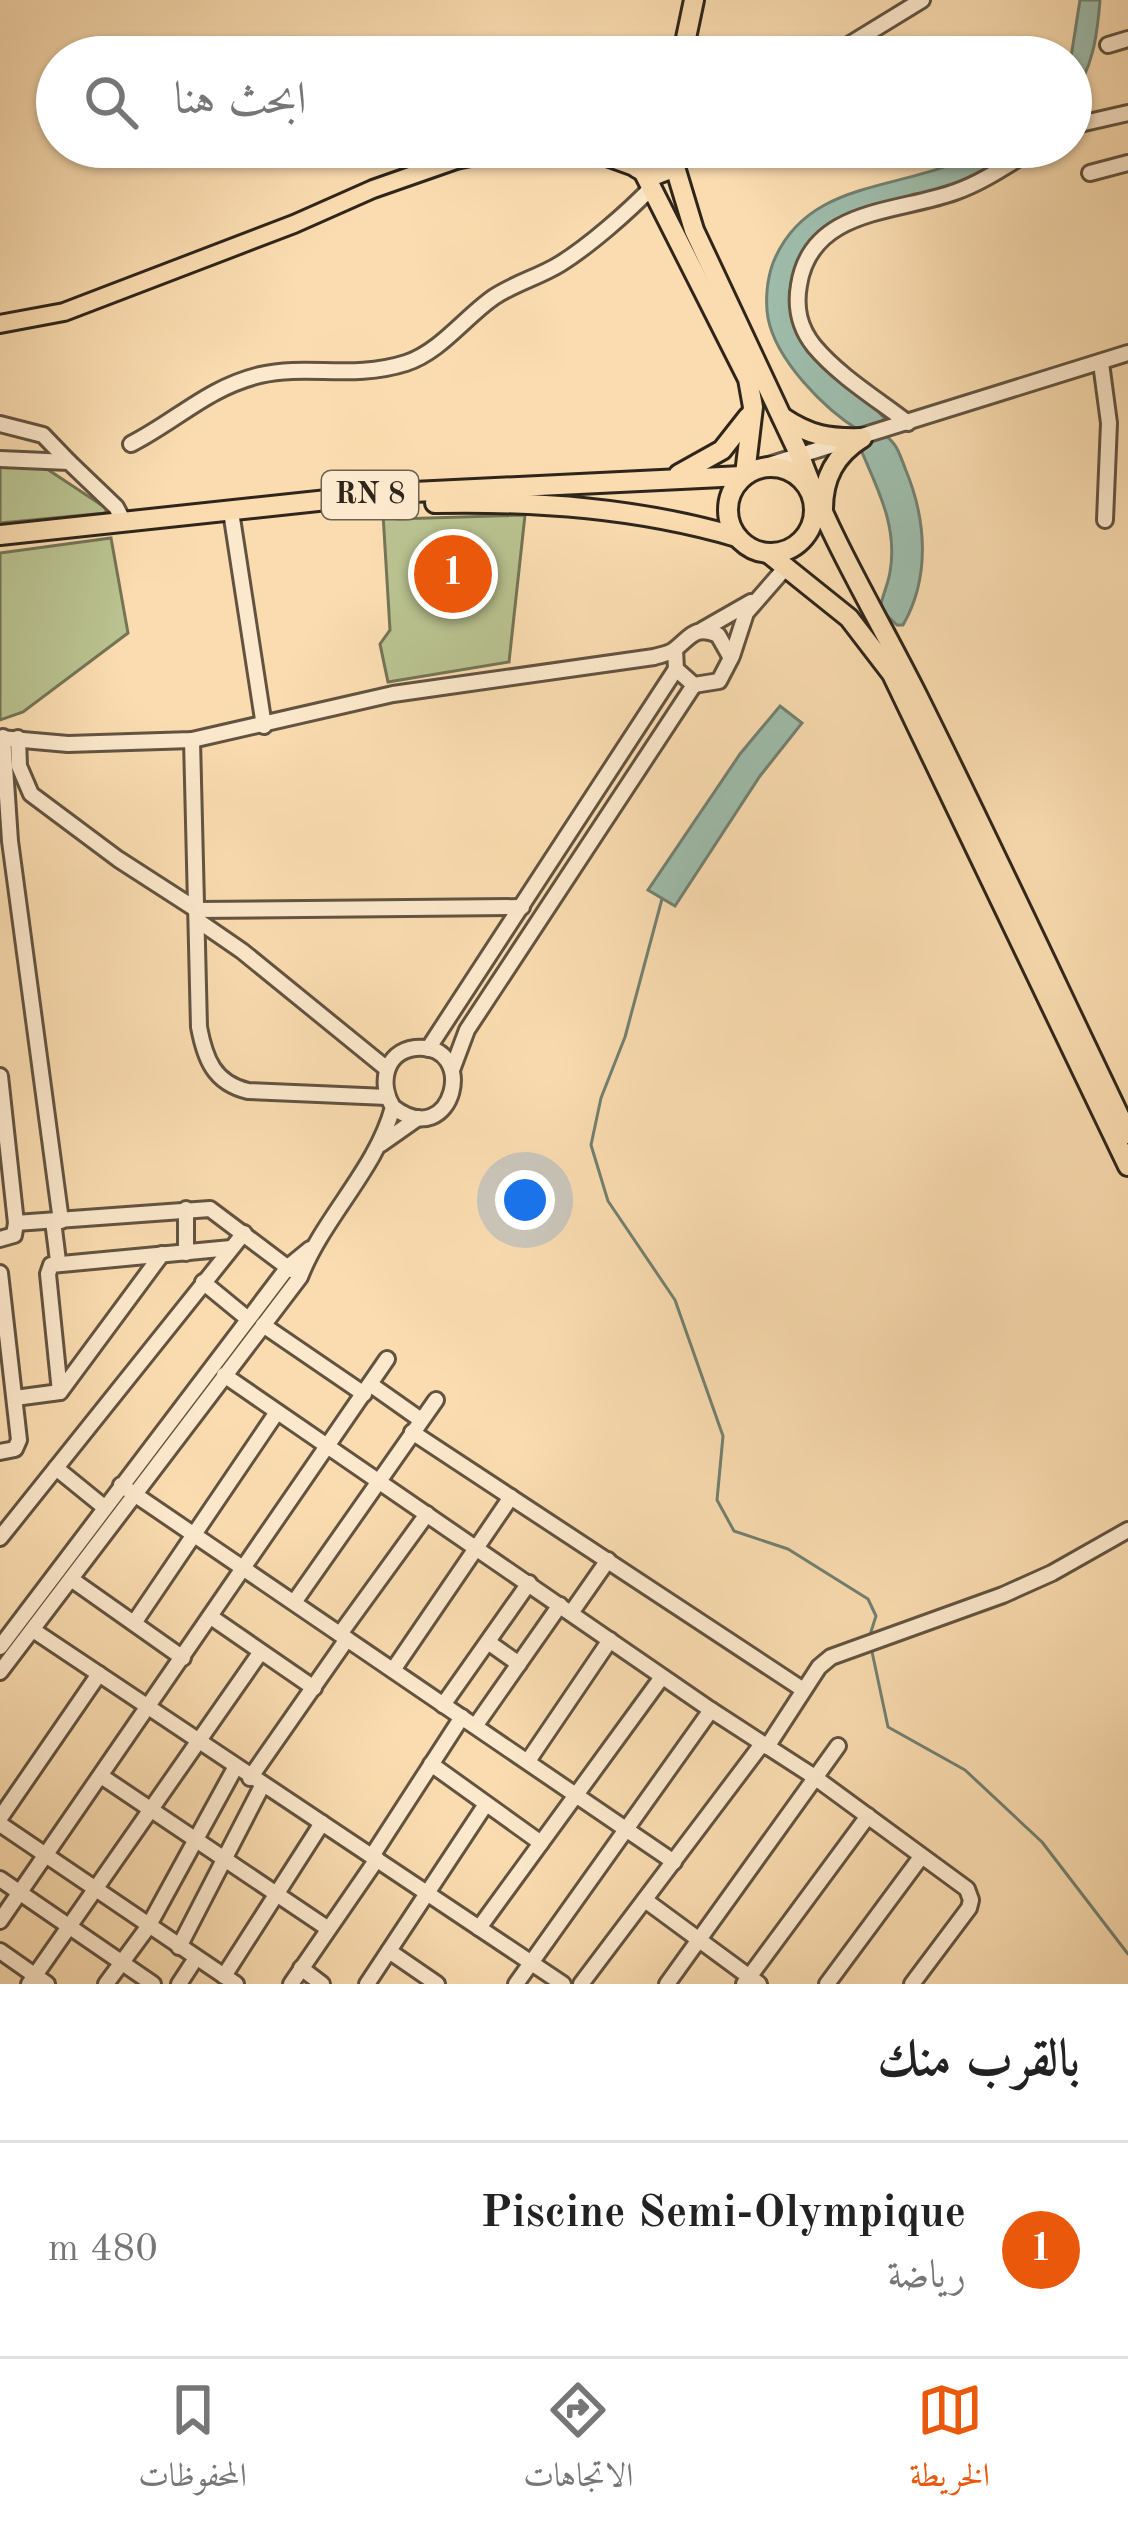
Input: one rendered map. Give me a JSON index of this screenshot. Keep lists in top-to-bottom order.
{
  "streets": {
    "highway": ["RN 8"]
  },
  "page": {
    "search": "ابحث هنا",
    "pins": "1",
    "heading": "بالقرب منك",
    "list": [
      {
        "mark": "1",
        "name": "Piscine Semi-Olympique",
        "note": "رياضة",
        "value": "480 m"
      }
    ],
    "nav": ["الخريطة", "الاتجاهات", "المحفوظات"]
  }
}
